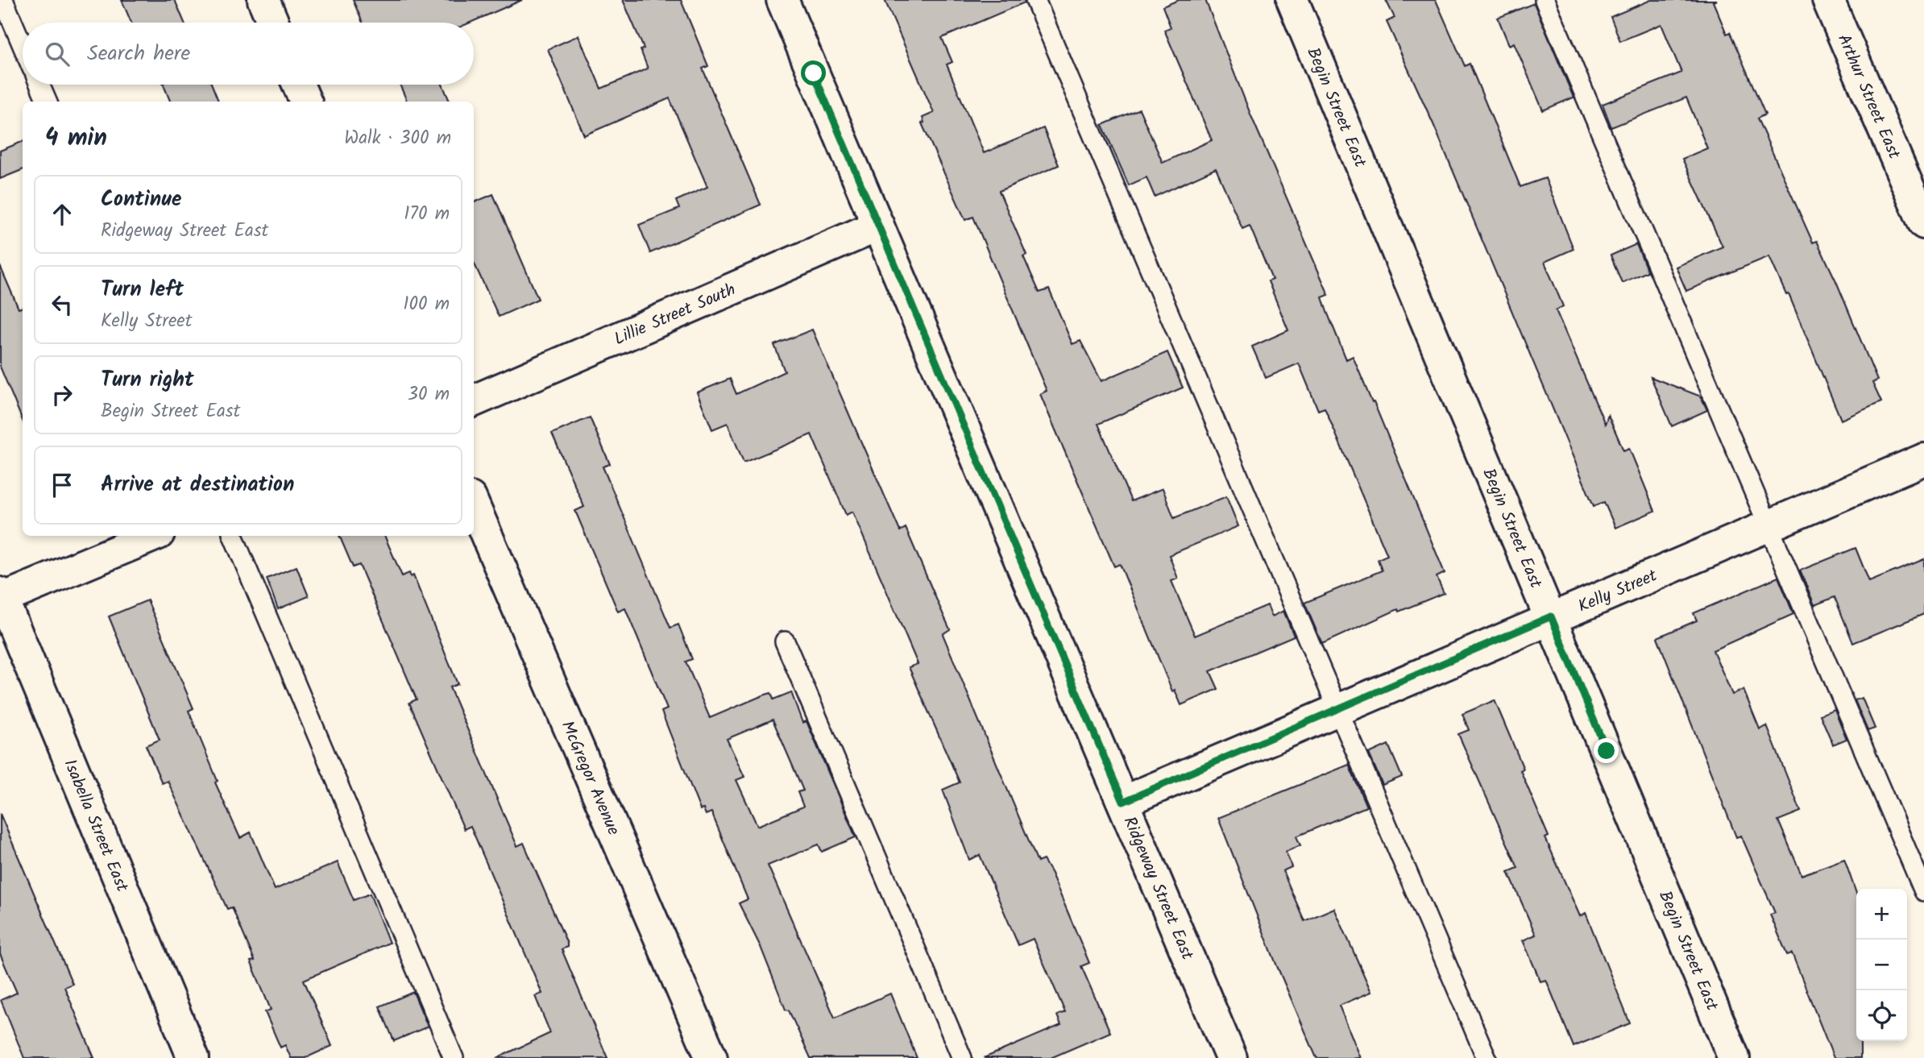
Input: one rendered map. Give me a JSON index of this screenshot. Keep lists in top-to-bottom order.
{
  "streets": {
    "street": [
      "Arthur Street East",
      "Begin Street East",
      "Lillie Street South",
      "Kelly Street",
      "McGregor Avenue",
      "Isabella Street East",
      "Ridgeway Street East"
    ]
  },
  "crossings": [
    ["Begin Street East", "Kelly Street"],
    ["Lillie Street South", "Ridgeway Street East"],
    ["Kelly Street", "Ridgeway Street East"]
  ],
  "page": {
    "search": "Search here",
    "heading": ["4 min", "Walk · 300 m"],
    "list": [
      ["Continue", "Ridgeway Street East", "170 m"],
      ["Turn left", "Kelly Street", "100 m"],
      ["Turn right", "Begin Street East", "30 m"],
      "Arrive at destination"
    ],
    "map_buttons": ["+", "−"]
  }
}
